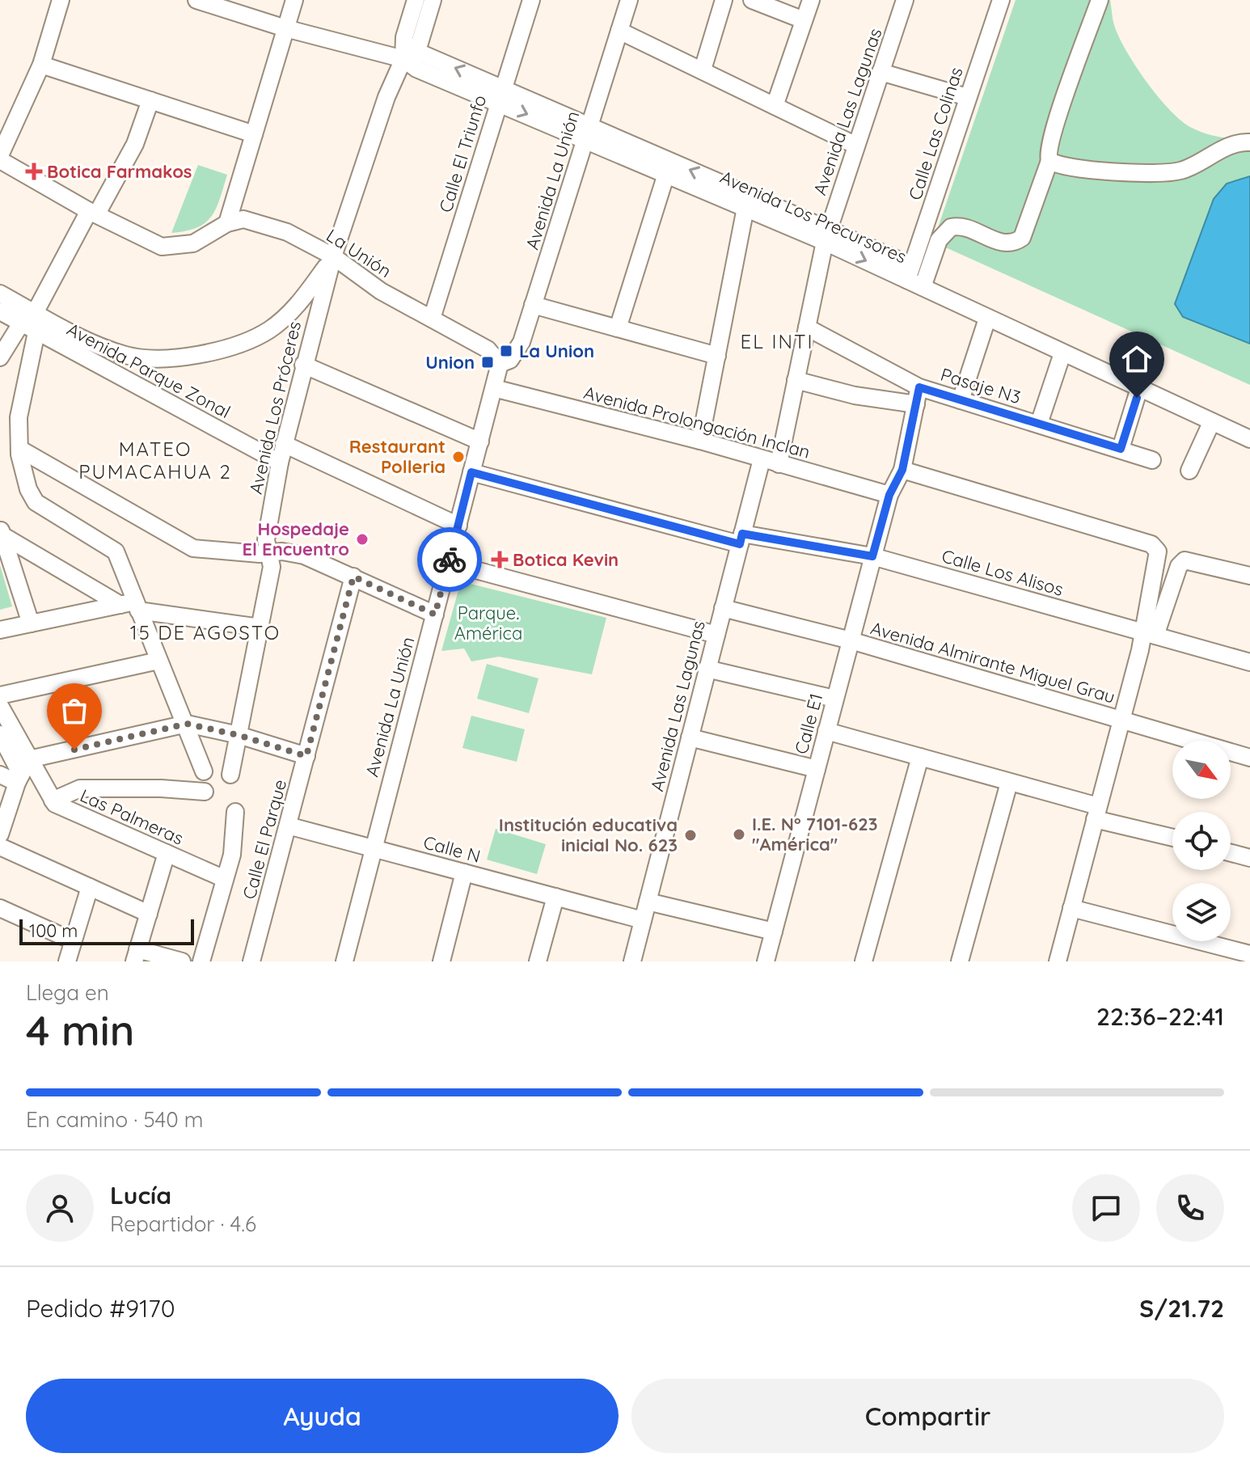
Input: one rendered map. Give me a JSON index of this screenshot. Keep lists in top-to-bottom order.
{
  "streets": {
    "street": [
      "Avenida Las Lagunas",
      "Calle Las Colinas",
      "Calle El Triunfo",
      "Avenida La Unión",
      "Avenida Los Precursores",
      "La Unión",
      "Avenida Parque Zonal",
      "Pasaje N3",
      "Avenida Los Próceres",
      "Avenida Prolongación Inclan",
      "Calle Los Alisos",
      "Avenida Almirante Miguel Grau",
      "Calle E1",
      "Las Palmeras",
      "Calle El Parque",
      "Calle N"
    ]
  },
  "crossings": [
    ["Avenida Las Lagunas", "Avenida Los Precursores"],
    ["Avenida Las Lagunas", "Pasaje N3"],
    ["Avenida Las Lagunas", "Avenida Prolongación Inclan"],
    ["Avenida Las Lagunas", "Calle Los Alisos"],
    ["Avenida Las Lagunas", "Avenida Almirante Miguel Grau"],
    ["Avenida Las Lagunas", "Calle N"],
    ["Calle Las Colinas", "Avenida Los Precursores"],
    ["Calle El Triunfo", "Avenida Los Precursores"],
    ["Calle El Triunfo", "La Unión"],
    ["Avenida La Unión", "Avenida Los Precursores"],
    ["Avenida La Unión", "La Unión"],
    ["Avenida La Unión", "Avenida Prolongación Inclan"],
    ["Avenida La Unión", "Calle Los Alisos"],
    ["Avenida La Unión", "Calle N"],
    ["Avenida Los Precursores", "Avenida Los Próceres"],
    ["La Unión", "Avenida Parque Zonal"],
    ["La Unión", "Avenida Los Próceres"],
    ["Avenida Parque Zonal", "Avenida Los Próceres"],
    ["Pasaje N3", "Calle E1"],
    ["Avenida Prolongación Inclan", "Calle E1"],
    ["Calle Los Alisos", "Calle E1"],
    ["Avenida Almirante Miguel Grau", "Calle E1"],
    ["Calle El Parque", "Calle N"]
  ],
  "districts": ["EL INTI", "MATEO PUMACAHUA 2", "15 DE AGOSTO"],
  "parks": ["Parque. América"],
  "places": {
    "health": ["Botica Farmakos", "Botica Kevin"],
    "transit": ["La Union", "Union"],
    "other": [
      "Restaurant Polleria",
      "Hospedaje El Encuentro",
      "I.E. N° 7101-623 \"América\"",
      "Institución educativa inicial No. 623"
    ]
  },
  "scale_bar": "100 m",
  "north": "bottom right",
  "page": {
    "scale": "100 m",
    "heading": ["4 min", "Llega en", "22:36–22:41"],
    "panel": [
      "Lucía",
      "Repartidor · 4.6",
      "Pedido #9170",
      "S/21.72"
    ],
    "bar": "En camino · 540 m",
    "buttons": ["Ayuda", "Compartir"]
  }
}
